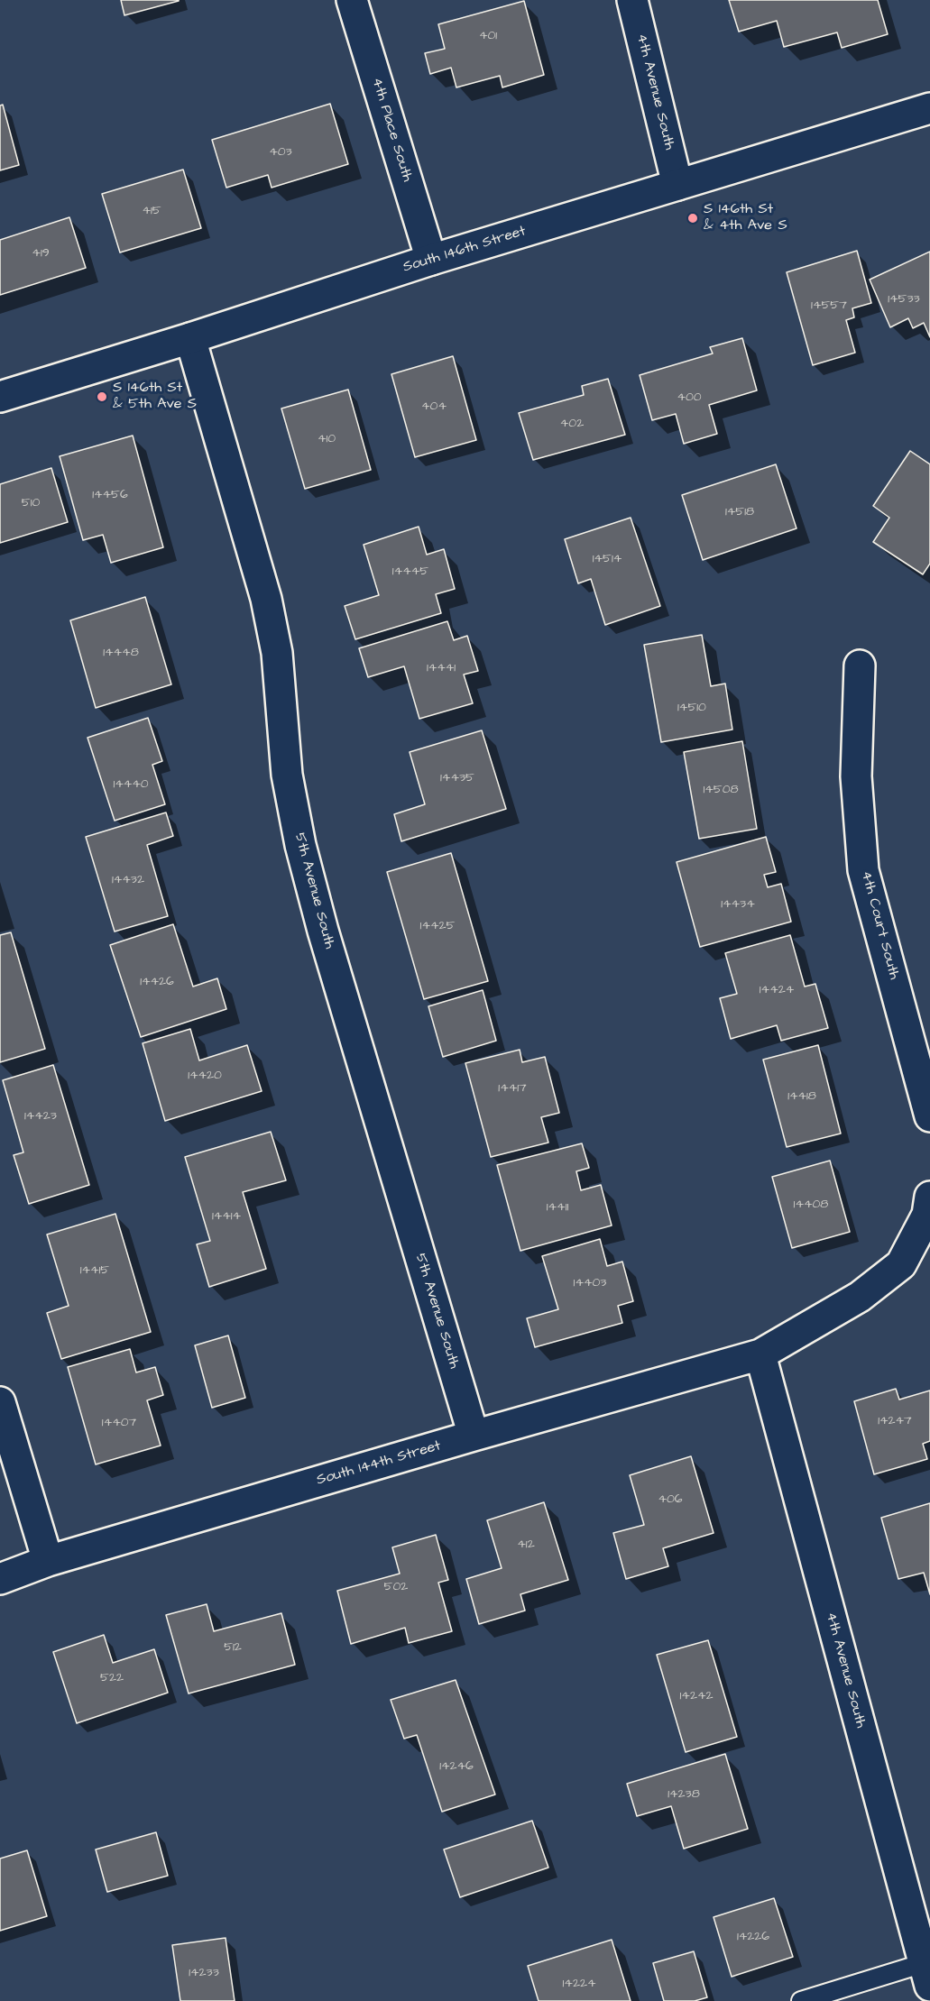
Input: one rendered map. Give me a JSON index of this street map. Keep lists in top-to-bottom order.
{
  "streets": {
    "street": [
      "4th Avenue South",
      "4th Place South",
      "South 146th Street",
      "5th Avenue South",
      "4th Court South",
      "South 144th Street"
    ]
  },
  "crossings": [
    ["4th Avenue South", "South 146th Street"],
    ["4th Avenue South", "South 144th Street"],
    ["4th Place South", "South 146th Street"],
    ["South 146th Street", "5th Avenue South"],
    ["5th Avenue South", "South 144th Street"]
  ],
  "places": ["S 146th St & 4th Ave S", "S 146th St & 5th Ave S"],
  "house_numbers": [
    "401",
    "403",
    "415",
    "419",
    "14533",
    "14557",
    "400",
    "404",
    "402",
    "410",
    "14456",
    "510",
    "14518",
    "14514",
    "14445",
    "14448",
    "14441",
    "14510",
    "14435",
    "14440",
    "14508",
    "14432",
    "14434",
    "14425",
    "14426",
    "14424",
    "14420",
    "14417",
    "14418",
    "14423",
    "14408",
    "14411",
    "14414",
    "14415",
    "14403",
    "14247",
    "14407",
    "406",
    "412",
    "502",
    "512",
    "522",
    "14242",
    "14246",
    "14238",
    "14226",
    "14233",
    "14224"
  ]
}
